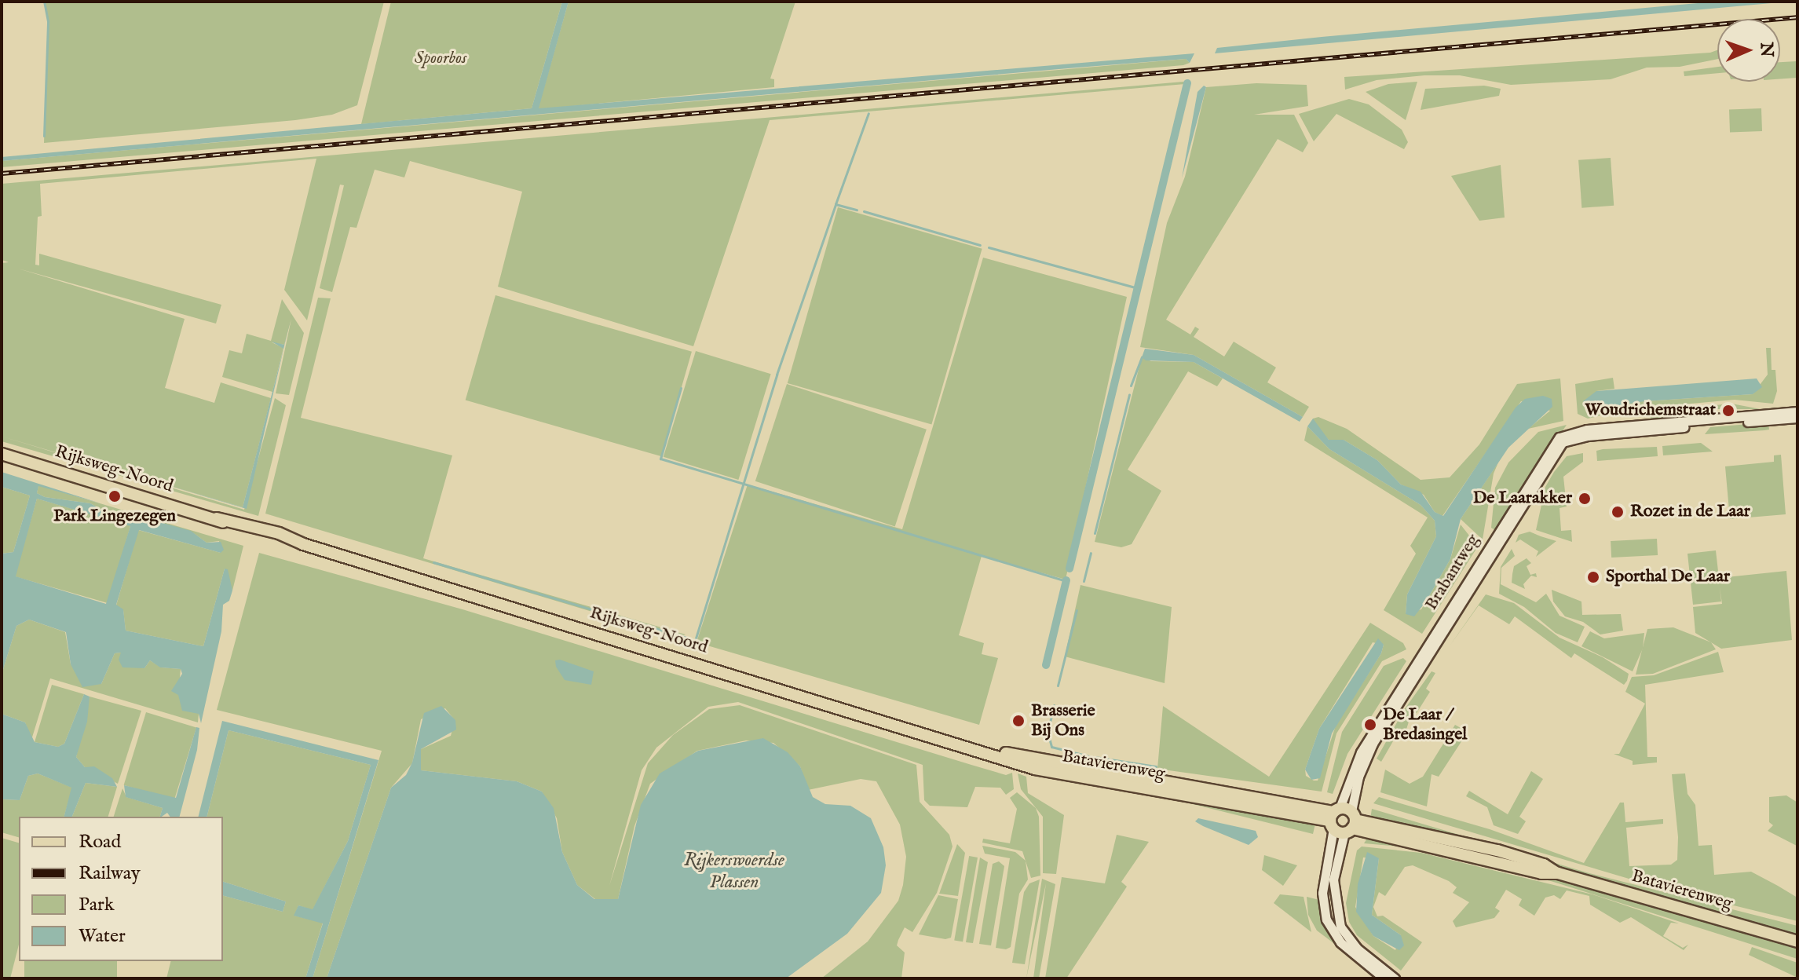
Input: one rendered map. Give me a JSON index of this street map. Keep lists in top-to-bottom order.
{
  "streets": {
    "main road": ["Rijksweg-Noord", "Batavierenweg"],
    "street": ["Brabantweg"]
  },
  "crossings": [
    ["Rijksweg-Noord", "Batavierenweg"],
    ["Brabantweg", "Batavierenweg"]
  ],
  "water": ["Rijkerswoerdse Plassen"],
  "parks": ["Spoorbos"],
  "places": [
    "Woudrichemstraat",
    "Park Lingezegen",
    "De Laarakker",
    "Rozet in de Laar",
    "Sporthal De Laar",
    "Brasserie Bij Ons",
    "De Laar / Bredasingel"
  ],
  "legend": [
    "Road",
    "Railway",
    "Park",
    "Water"
  ],
  "north": "right"
}
